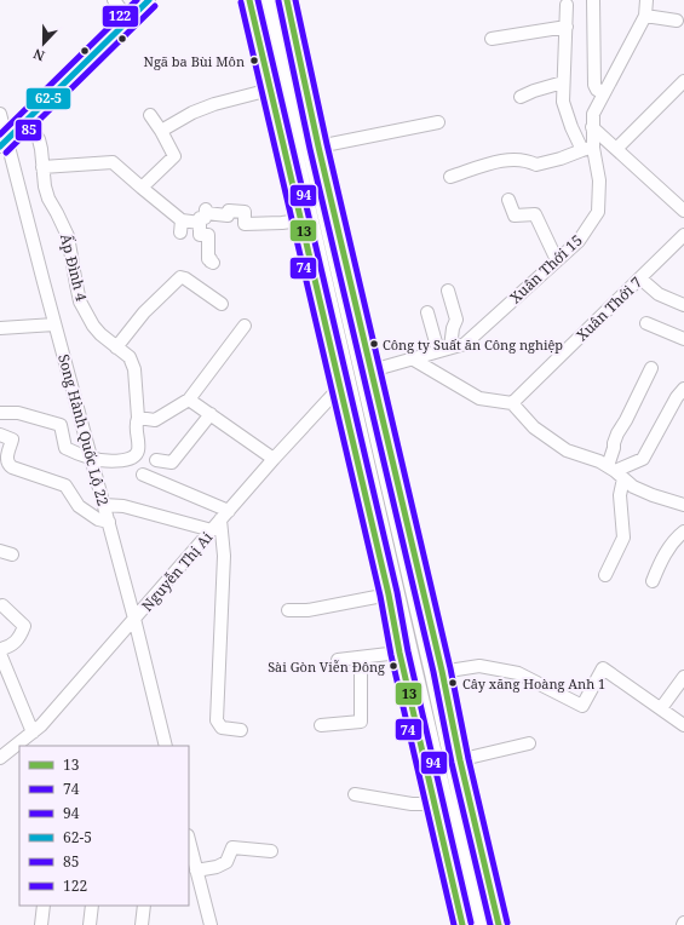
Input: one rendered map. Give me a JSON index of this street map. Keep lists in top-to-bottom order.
{
  "streets": {
    "street": [
      "Ấp Đình 4",
      "Xuân Thới 15",
      "Xuân Thới 7",
      "Song Hành Quốc Lộ 22",
      "Nguyễn Thị Ai"
    ]
  },
  "crossings": [
    ["Ấp Đình 4", "Song Hành Quốc Lộ 22"],
    ["Song Hành Quốc Lộ 22", "Nguyễn Thị Ai"]
  ],
  "places": [
    "Ngã ba Bùi Môn",
    "Công ty Suất ăn Công nghiệp",
    "Sài Gòn Viễn Đông",
    "Cây xăng Hoàng Anh 1"
  ],
  "lines": [
    "transit line 13",
    "transit line 94",
    "transit line 62-5",
    "transit line 122",
    "transit line 74",
    "transit line 85"
  ],
  "legend": [
    "13",
    "74",
    "94",
    "62-5",
    "85",
    "122"
  ],
  "north": "bottom"
}
